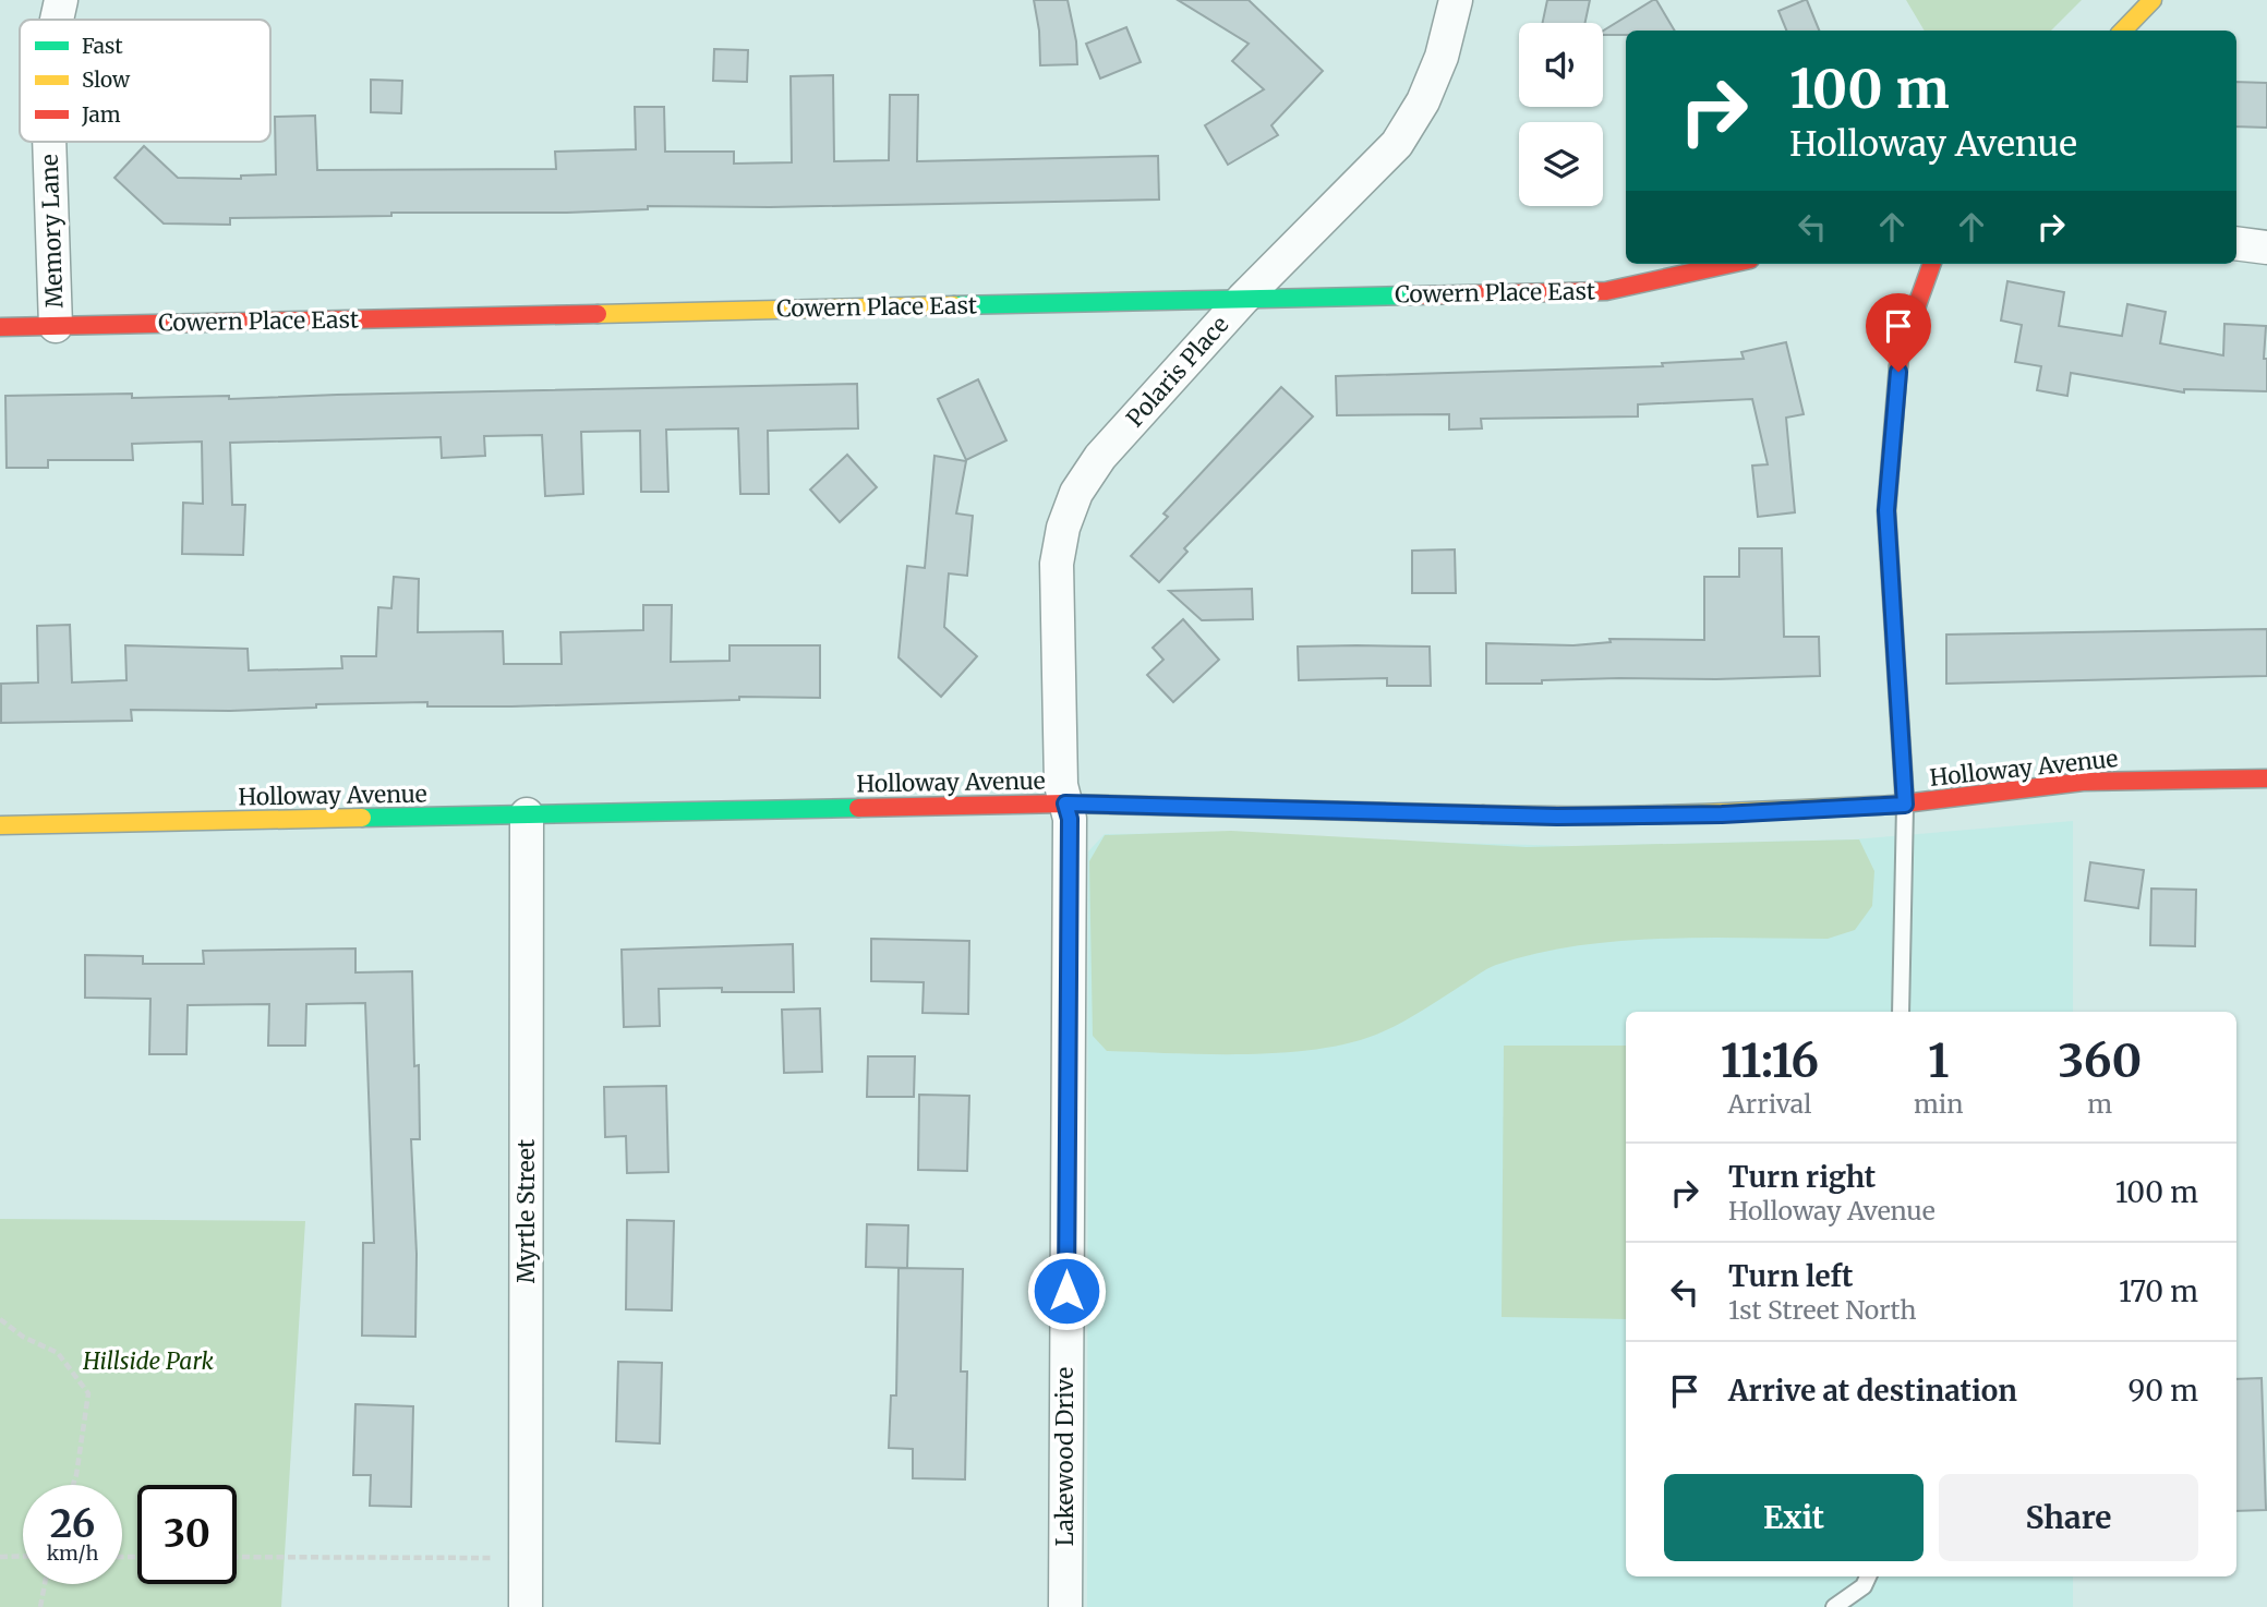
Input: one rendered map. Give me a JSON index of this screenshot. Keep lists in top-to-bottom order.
{
  "streets": {
    "street": [
      "Memory Lane",
      "Cowern Place East",
      "Polaris Place",
      "Holloway Avenue",
      "Myrtle Street",
      "Lakewood Drive"
    ]
  },
  "crossings": [
    ["Memory Lane", "Cowern Place East"],
    ["Cowern Place East", "Polaris Place"],
    ["Polaris Place", "Holloway Avenue"],
    ["Polaris Place", "Lakewood Drive"],
    ["Holloway Avenue", "Myrtle Street"],
    ["Holloway Avenue", "Lakewood Drive"]
  ],
  "parks": ["Hillside Park"],
  "legend": ["Fast", "Slow", "Jam"],
  "page": {
    "turn": ["100 m", "Holloway Avenue"],
    "eta": [
      "11:16",
      "Arrival",
      "1",
      "min",
      "360",
      "m"
    ],
    "list": [
      {
        "name": "Turn right",
        "note": "Holloway Avenue",
        "value": "100 m"
      },
      {
        "name": "Turn left",
        "note": "1st Street North",
        "value": "170 m"
      },
      {
        "name": "Arrive at destination",
        "value": "90 m"
      }
    ],
    "buttons": ["Exit", "Share"],
    "speed": "26 km/h",
    "limit": "30"
  }
}
